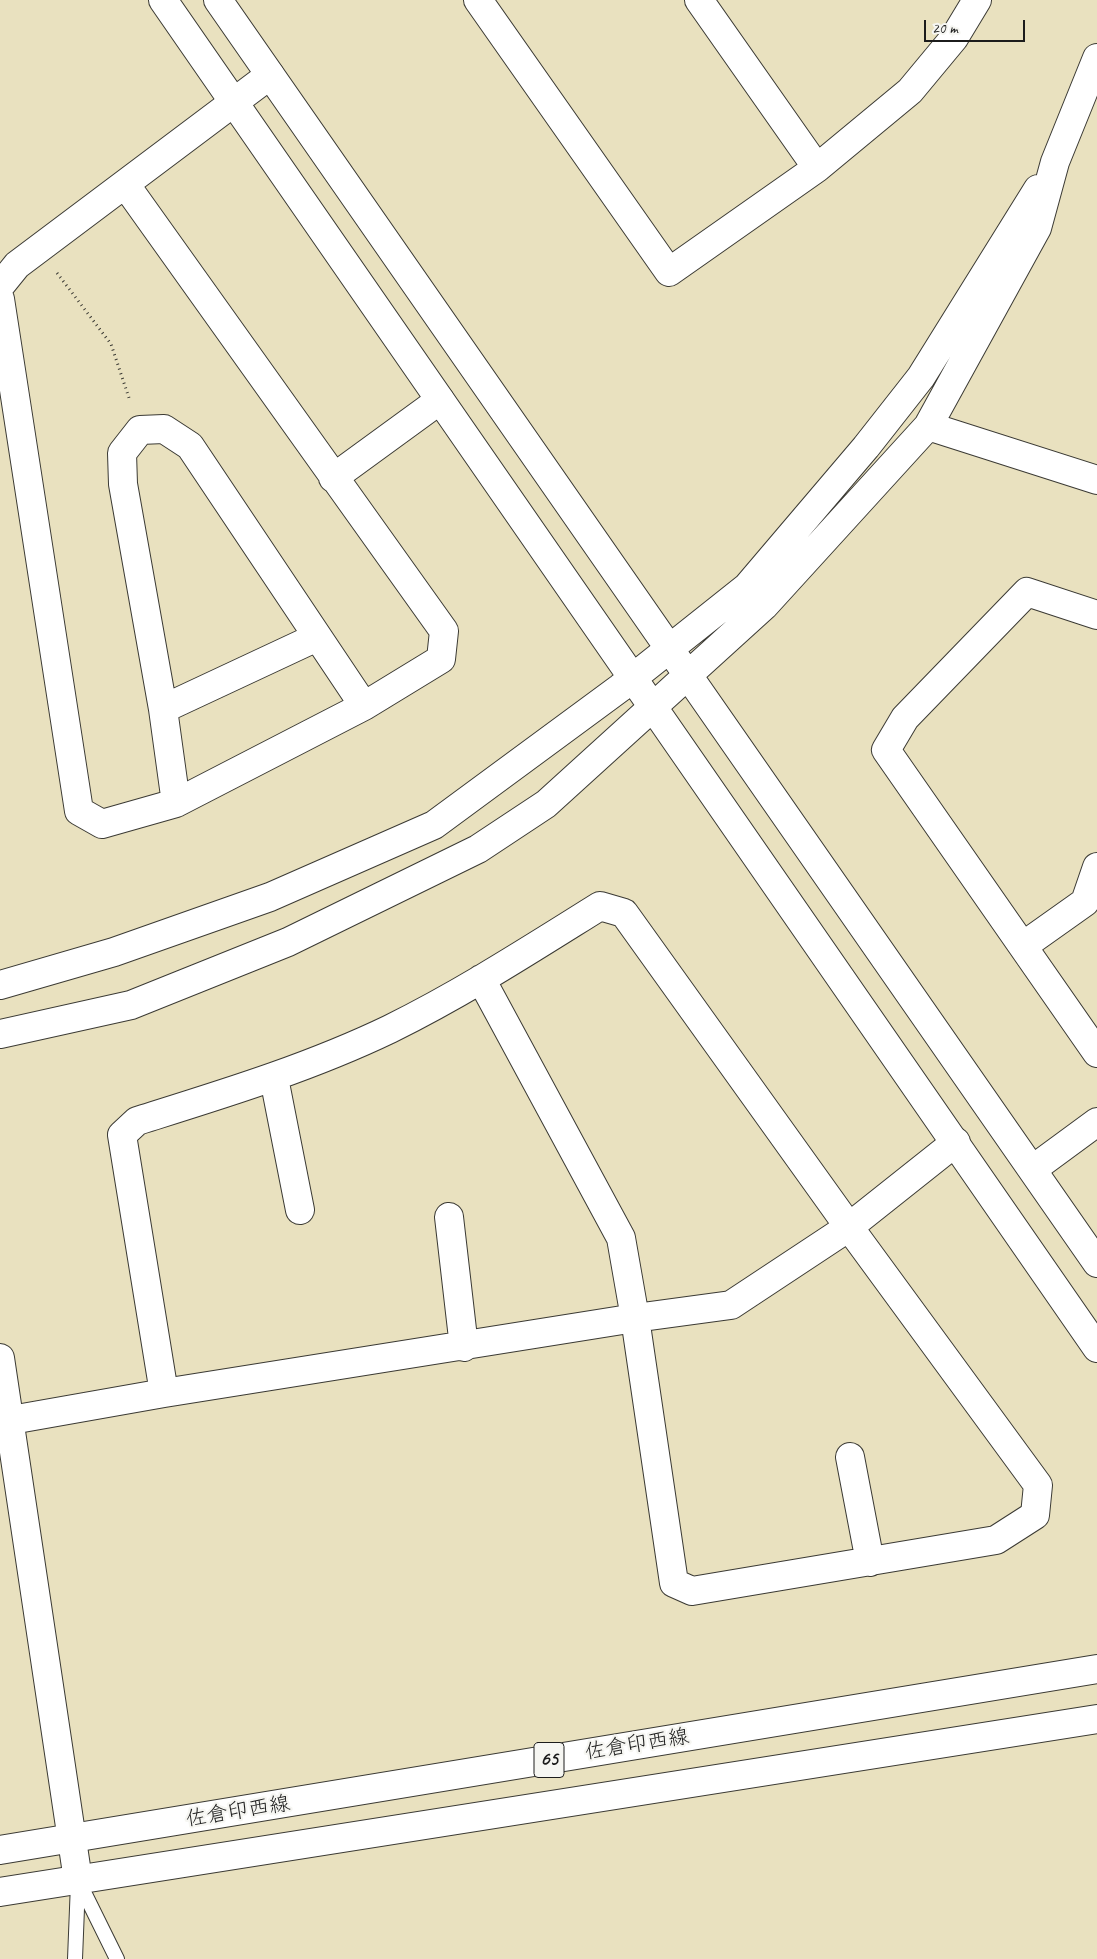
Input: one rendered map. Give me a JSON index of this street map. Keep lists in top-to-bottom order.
{
  "streets": {
    "street": ["佐倉印西線", "65"]
  },
  "scale_bar": "20 m"
}
